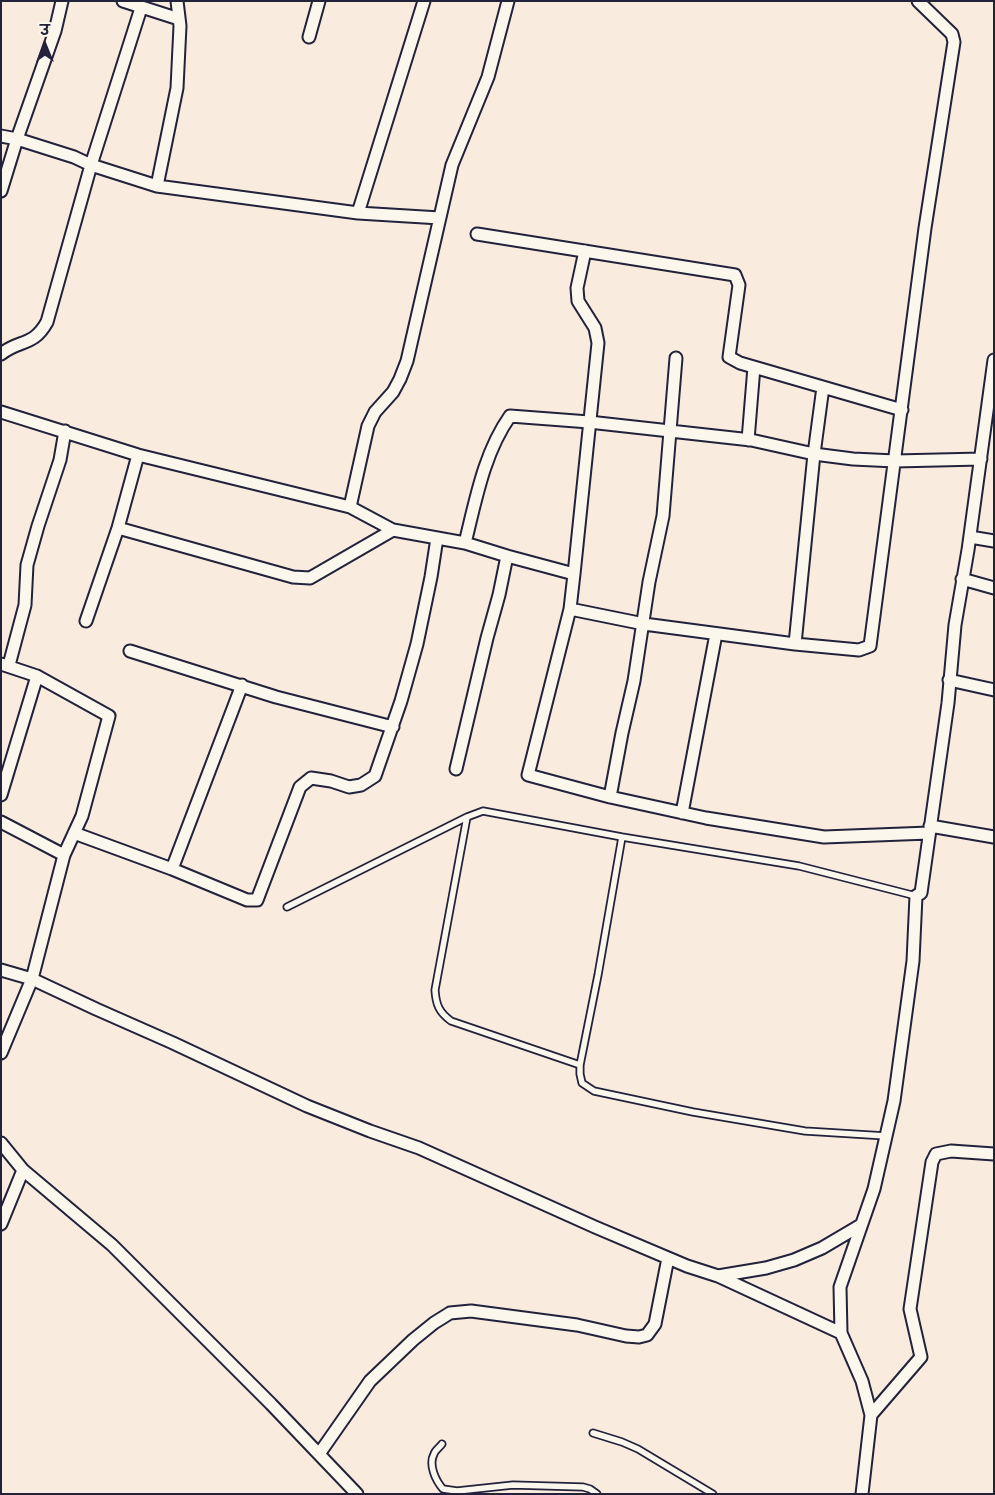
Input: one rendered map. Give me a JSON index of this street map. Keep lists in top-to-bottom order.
{
  "north": "top"
}
